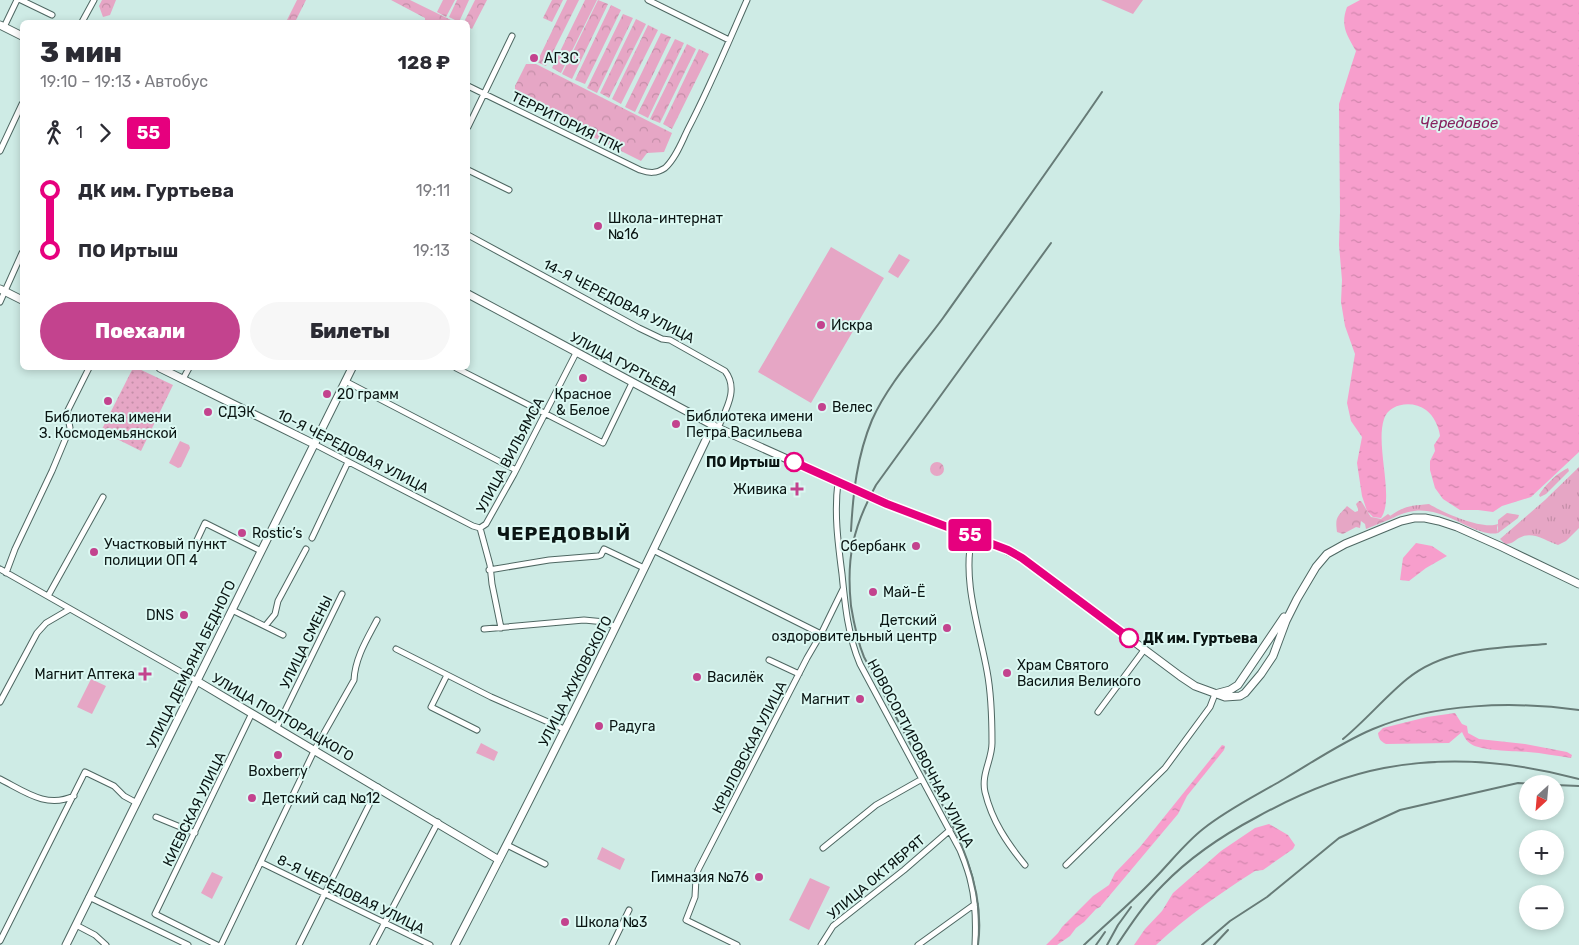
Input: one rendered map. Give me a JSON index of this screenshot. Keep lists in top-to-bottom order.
{
  "streets": {
    "main road": [
      "УЛИЦА ГУРТЬЕВА",
      "10-Я ЧЕРЕДОВАЯ УЛИЦА",
      "УЛИЦА ДЕМЬЯНА БЕДНОГО",
      "УЛИЦА ЖУКОВСКОГО",
      "УЛИЦА ПОЛТОРАЦКОГО"
    ],
    "street": [
      "ТЕРРИТОРИЯ ТПК",
      "14-Я ЧЕРЕДОВАЯ УЛИЦА",
      "УЛИЦА ВИЛЬЯМСА",
      "УЛИЦА СМЕНЫ",
      "КРЫЛОВСКАЯ УЛИЦА",
      "НОВОСОРТИРОВОЧНАЯ УЛИЦА",
      "КИЕВСКАЯ УЛИЦА",
      "УЛИЦА ОКТЯБРЯТ",
      "8-Я ЧЕРЕДОВАЯ УЛИЦА"
    ]
  },
  "crossings": [
    ["14-Я ЧЕРЕДОВАЯ УЛИЦА", "УЛИЦА ЖУКОВСКОГО"],
    ["УЛИЦА ГУРТЬЕВА", "УЛИЦА ВИЛЬЯМСА"],
    ["УЛИЦА ГУРТЬЕВА", "УЛИЦА ЖУКОВСКОГО"],
    ["УЛИЦА ГУРТЬЕВА", "НОВОСОРТИРОВОЧНАЯ УЛИЦА"],
    ["10-Я ЧЕРЕДОВАЯ УЛИЦА", "УЛИЦА ВИЛЬЯМСА"],
    ["10-Я ЧЕРЕДОВАЯ УЛИЦА", "УЛИЦА ДЕМЬЯНА БЕДНОГО"],
    ["УЛИЦА СМЕНЫ", "УЛИЦА ПОЛТОРАЦКОГО"],
    ["УЛИЦА ДЕМЬЯНА БЕДНОГО", "УЛИЦА ПОЛТОРАЦКОГО"],
    ["УЛИЦА ЖУКОВСКОГО", "УЛИЦА ПОЛТОРАЦКОГО"],
    ["УЛИЦА ПОЛТОРАЦКОГО", "КИЕВСКАЯ УЛИЦА"],
    ["КРЫЛОВСКАЯ УЛИЦА", "НОВОСОРТИРОВОЧНАЯ УЛИЦА"],
    ["НОВОСОРТИРОВОЧНАЯ УЛИЦА", "УЛИЦА ОКТЯБРЯТ"]
  ],
  "districts": ["ЧЕРЕДОВЫЙ"],
  "water": ["Чередовое"],
  "places": {
    "other": [
      "АГЗС",
      "Школа-интернат №16",
      "Искра",
      "Красное & Белое",
      "20 грамм",
      "Библиотека имени З. Космодемьянской",
      "Велес",
      "СДЭК",
      "Библиотека имени Петра Васильева",
      "ПО Иртыш",
      "Rostic’s",
      "Сбербанк",
      "Участковый пункт полиции ОП 4",
      "Май-Ё",
      "DNS",
      "Детский оздоровительный центр",
      "ДК им. Гуртьева",
      "Храм Святого Василия Великого",
      "Василёк",
      "Магнит",
      "Радуга",
      "Boxberry",
      "Детский сад №12",
      "Гимназия №76",
      "Школа №3"
    ],
    "health": ["Живика", "Магнит Аптека"]
  },
  "lines": ["bus line 55"],
  "north": "bottom left",
  "page": {
    "on_map": "55",
    "heading": ["3 мин", "19:10 – 19:13 · Автобус", "128 ₽"],
    "legs": ["1", "55"],
    "list": [
      {
        "name": "ДК им. Гуртьева",
        "value": "19:11"
      },
      {
        "name": "ПО Иртыш",
        "value": "19:13"
      }
    ],
    "buttons": ["Поехали", "Билеты"],
    "map_buttons": ["+", "−"]
  }
}
